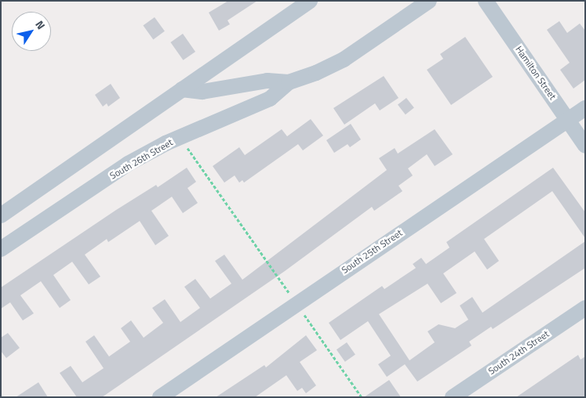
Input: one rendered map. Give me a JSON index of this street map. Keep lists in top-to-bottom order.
{
  "streets": {
    "street": [
      "Hamilton Street",
      "South 26th Street",
      "South 25th Street",
      "South 24th Street"
    ]
  },
  "crossings": [
    ["Hamilton Street", "South 25th Street"]
  ],
  "north": "top right"
}
